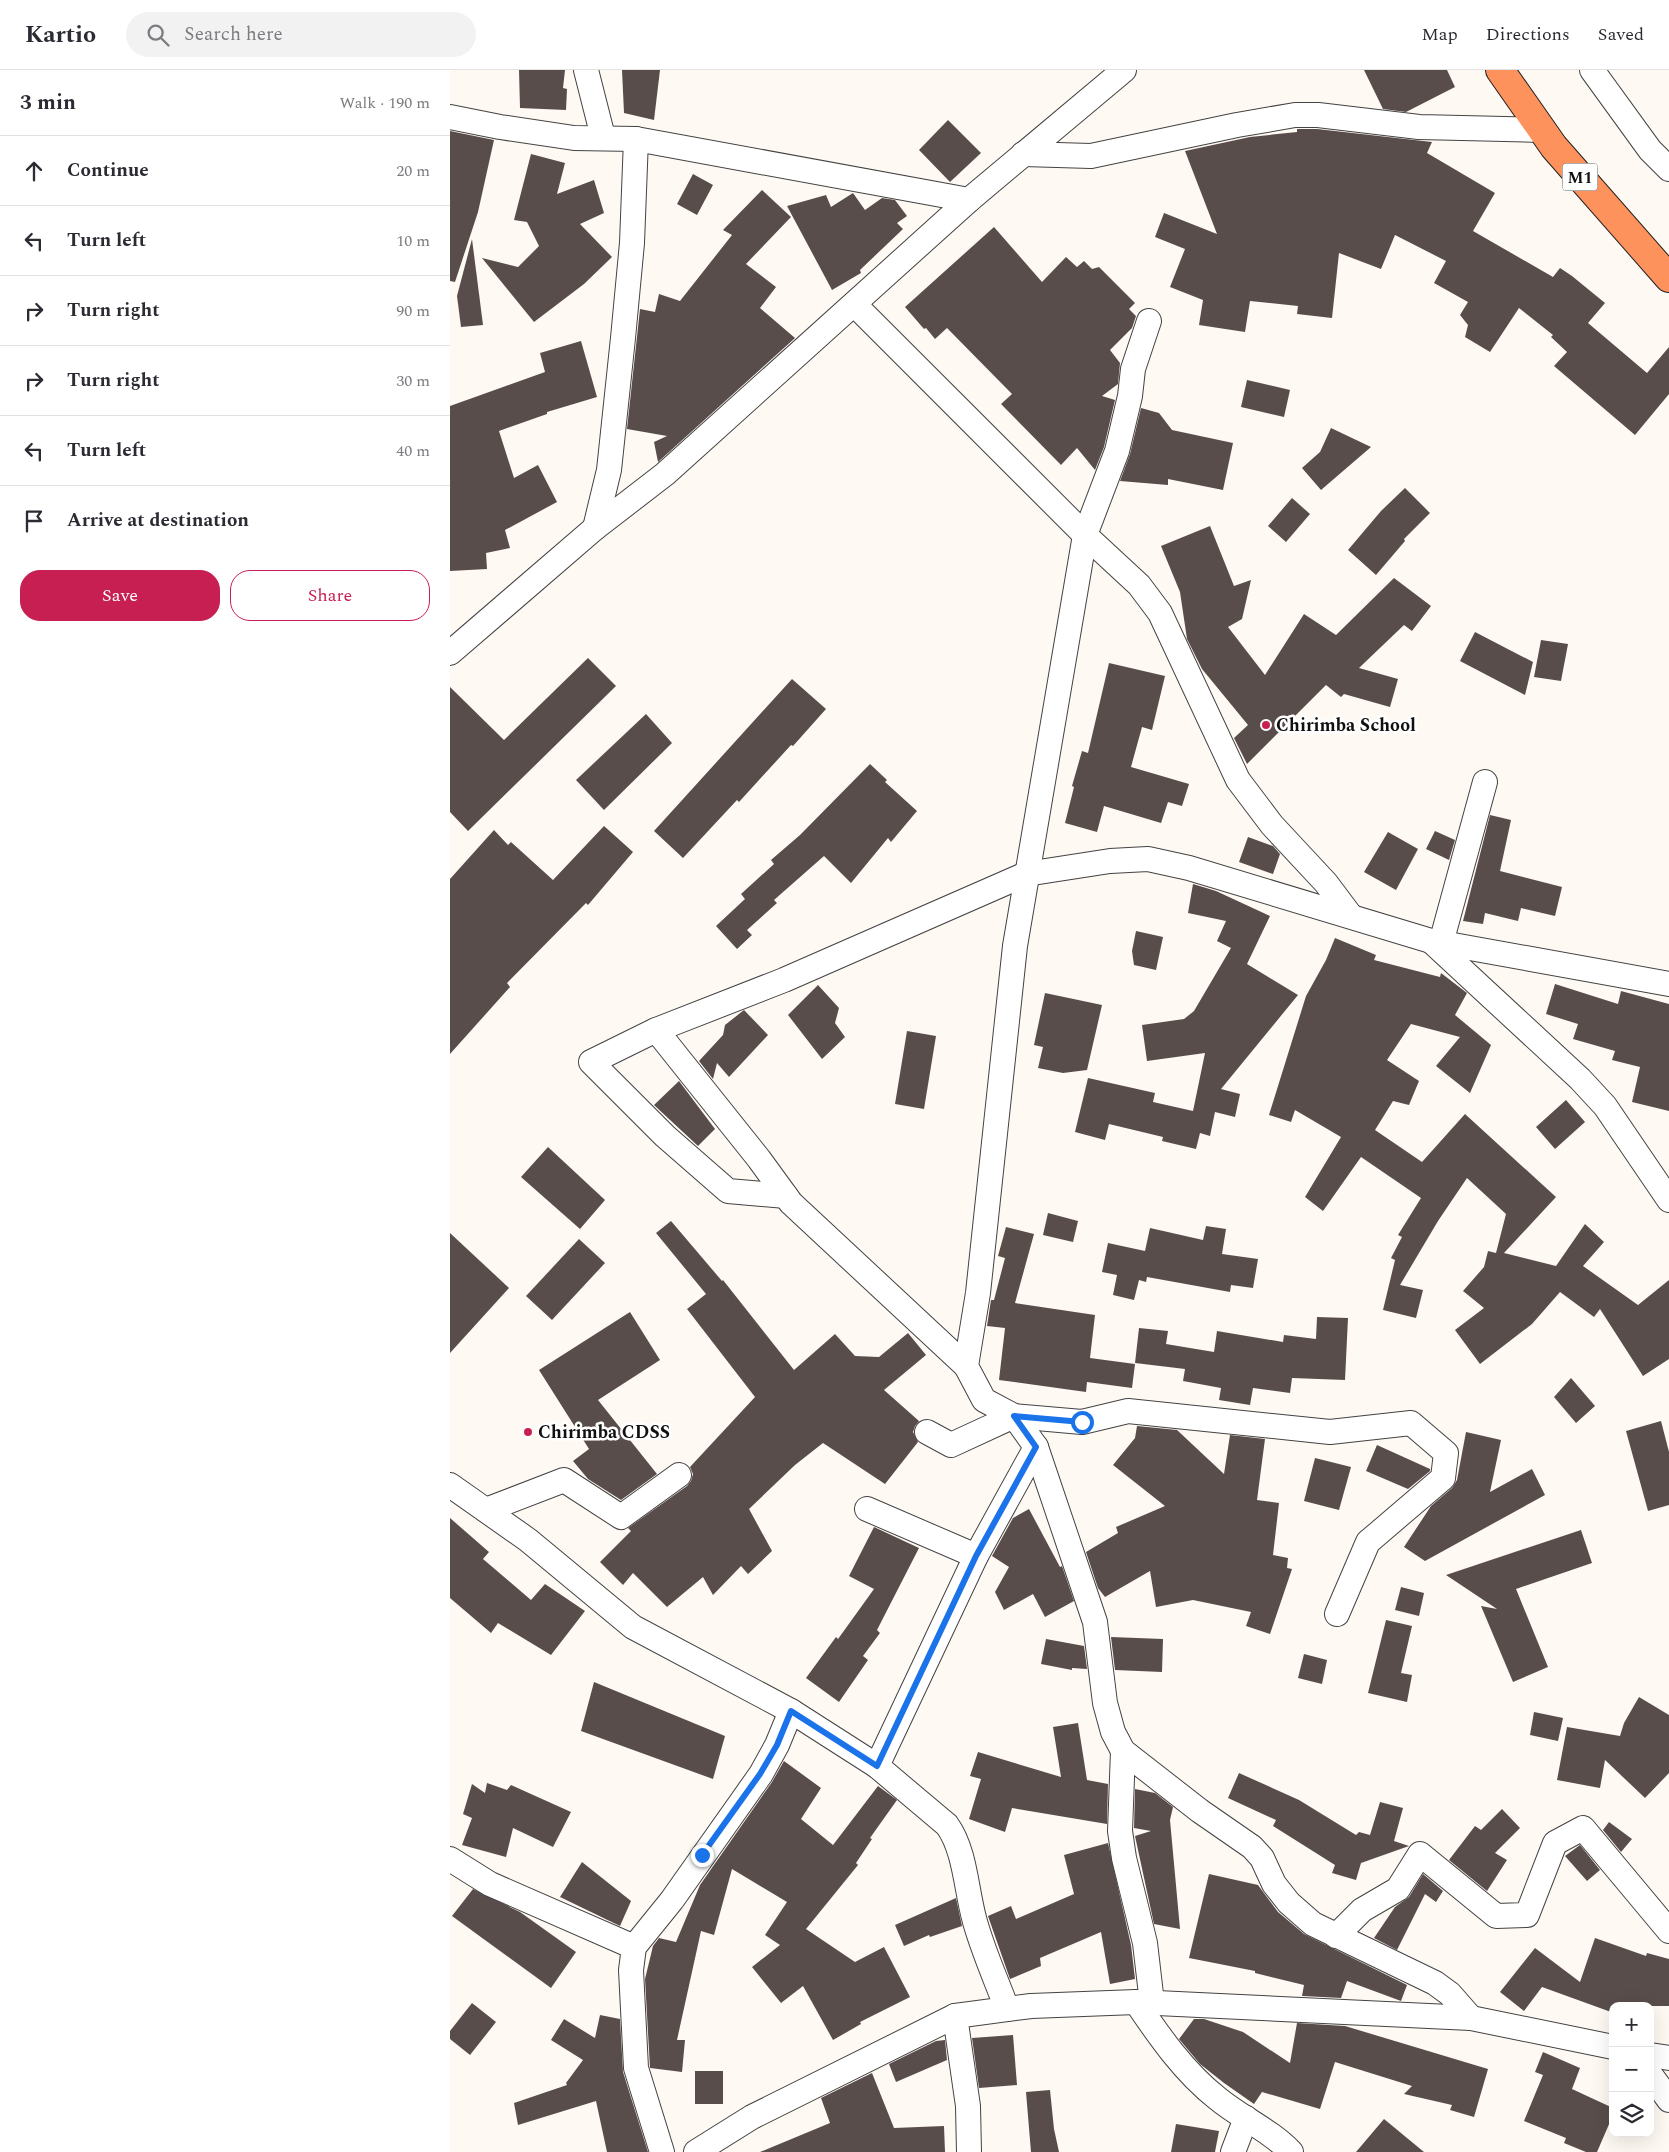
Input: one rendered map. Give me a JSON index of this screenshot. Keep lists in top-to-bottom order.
{
  "streets": {
    "highway": ["M1"]
  },
  "places": ["Chirimba School", "Chirimba CDSS"],
  "page": {
    "header": "Kartio",
    "search": "Search here",
    "nav": ["Map", "Directions", "Saved"],
    "heading": ["3 min", "Walk · 190 m"],
    "list": [
      ["Continue", "20 m"],
      ["Turn left", "10 m"],
      ["Turn right", "90 m"],
      ["Turn right", "30 m"],
      ["Turn left", "40 m"],
      "Arrive at destination"
    ],
    "buttons": ["Save", "Share"],
    "map_buttons": ["+", "−"]
  }
}
